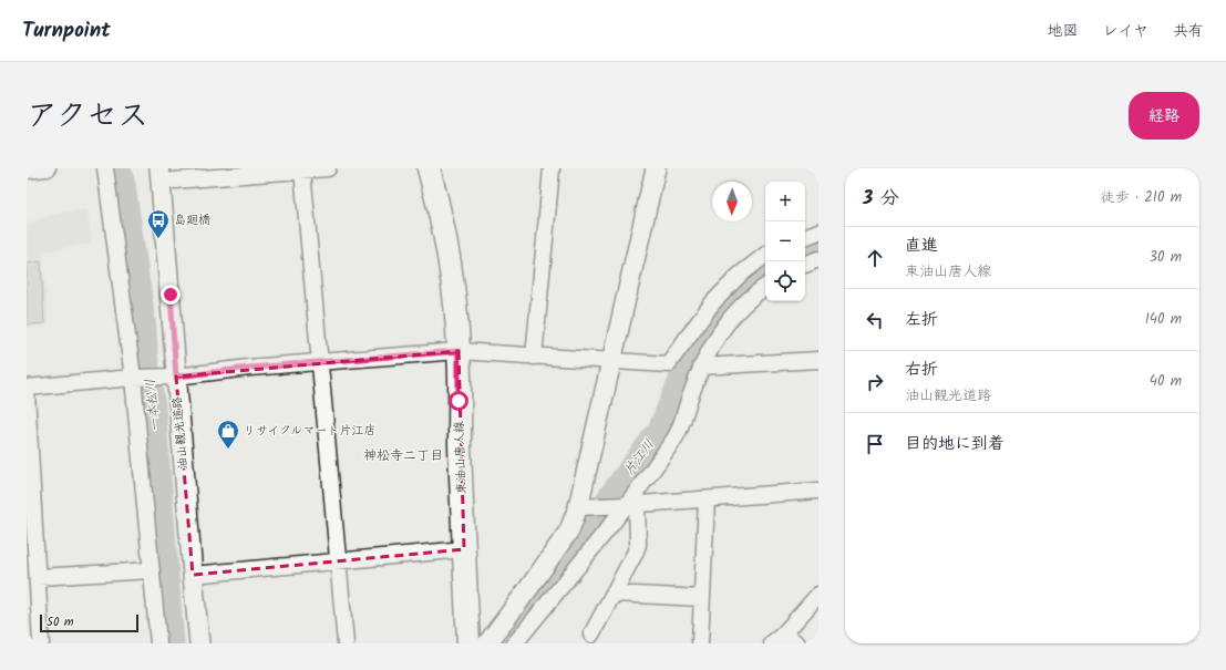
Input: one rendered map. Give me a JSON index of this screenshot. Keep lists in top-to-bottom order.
{
  "streets": {
    "main road": ["東油山唐人線"],
    "street": ["油山観光道路"]
  },
  "districts": ["神松寺二丁目"],
  "water": ["一本松川", "片江川"],
  "places": {
    "bus stop": ["島廻橋"],
    "shop": ["リサイクルマート片江店"]
  },
  "scale_bar": "50 m",
  "north": "bottom",
  "page": {
    "header": "Turnpoint",
    "nav": ["地図", "レイヤ", "共有"],
    "title": "アクセス",
    "buttons": "経路",
    "heading": ["3 分", "徒歩 · 210 m"],
    "map_buttons": ["+", "−"],
    "list": [
      ["直進", "東油山唐人線", "30 m"],
      ["左折", "140 m"],
      ["右折", "油山観光道路", "40 m"],
      "目的地に到着"
    ],
    "scale": "50 m"
  }
}
